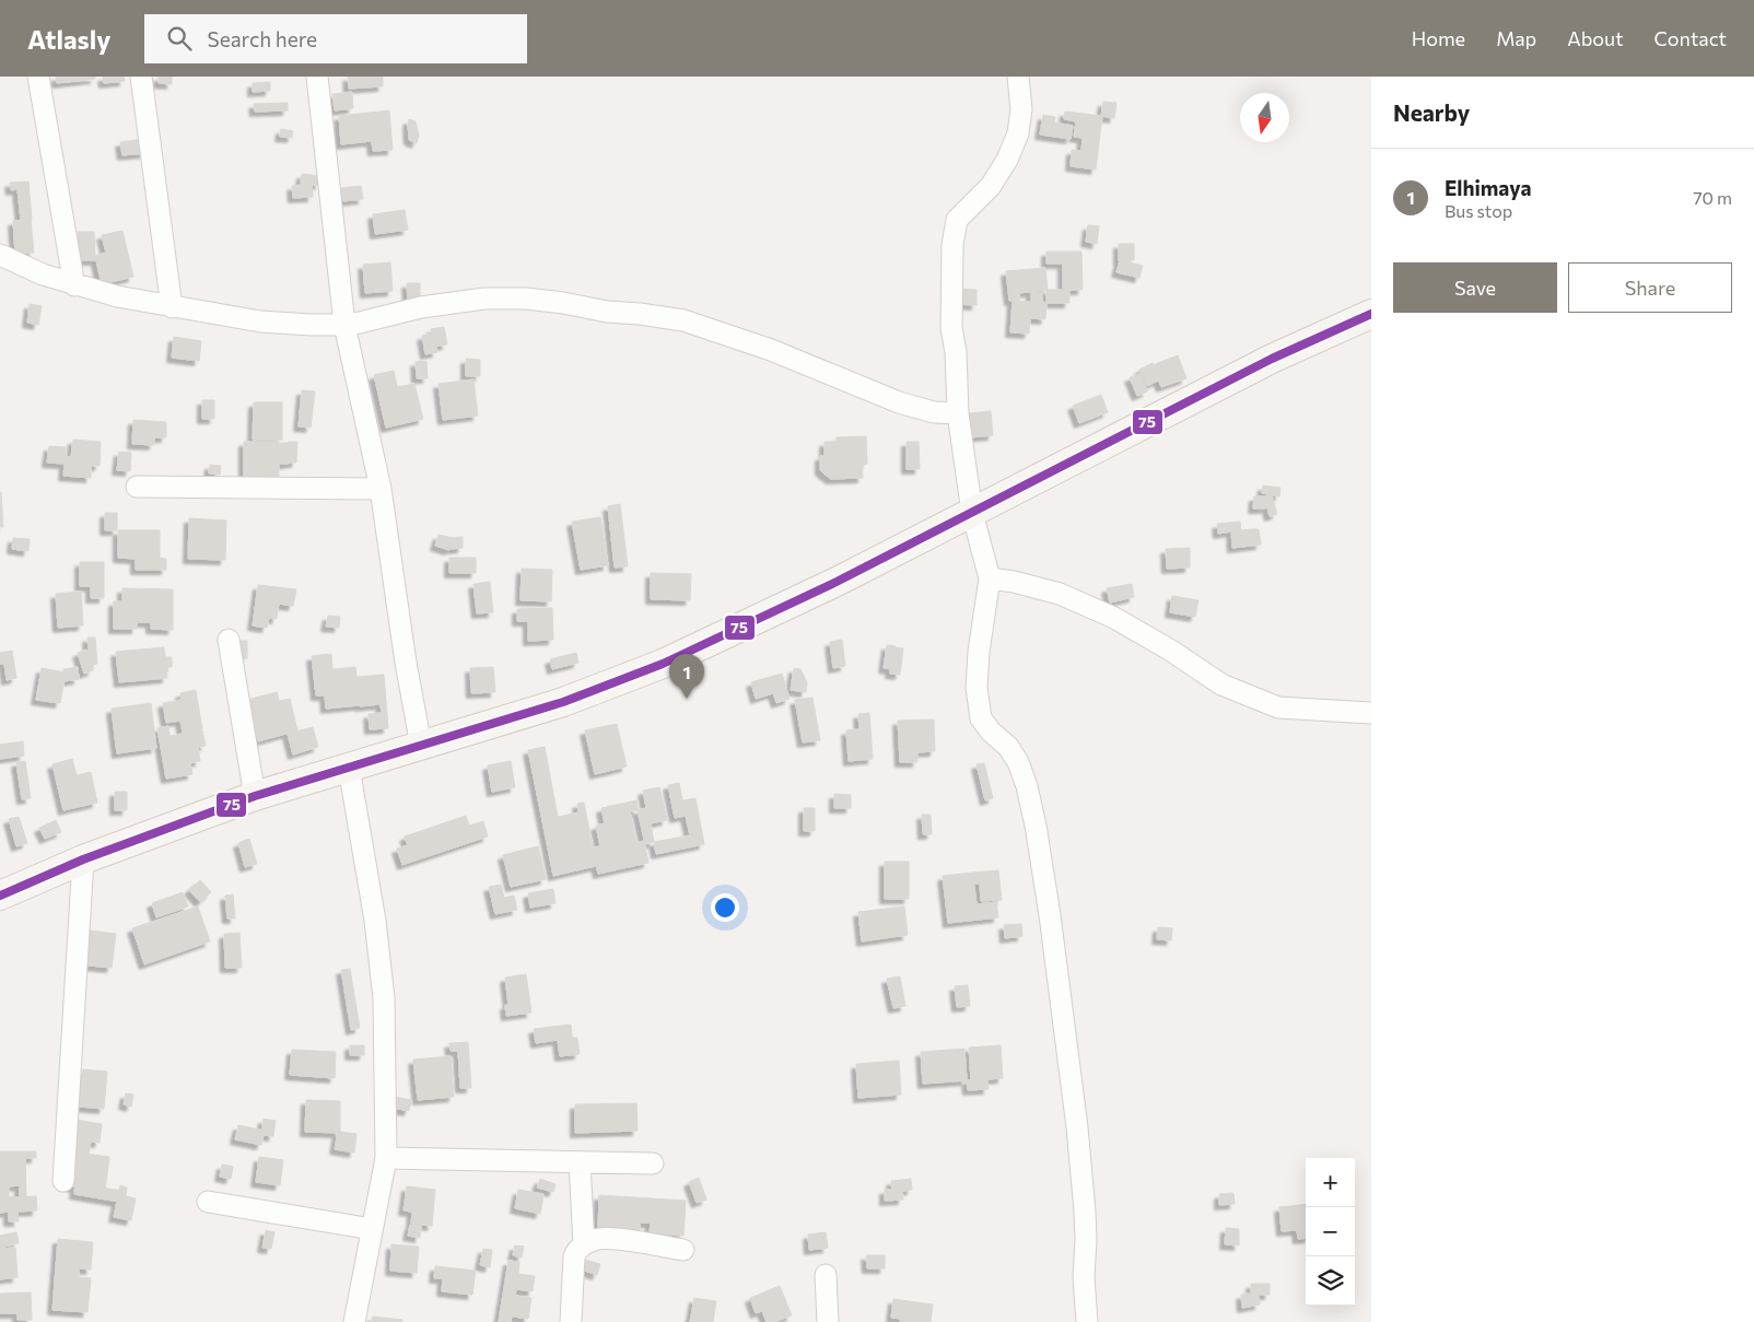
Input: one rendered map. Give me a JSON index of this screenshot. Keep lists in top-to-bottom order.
{
  "lines": ["transit line 75"],
  "north": "bottom",
  "page": {
    "header": "Atlasly",
    "search": "Search here",
    "nav": [
      "Home",
      "Map",
      "About",
      "Contact"
    ],
    "heading": "Nearby",
    "list": [
      {
        "mark": "1",
        "name": "Elhimaya",
        "note": "Bus stop",
        "value": "70 m"
      }
    ],
    "buttons": ["Save", "Share"],
    "pins": "1",
    "map_buttons": ["+", "−"]
  }
}
